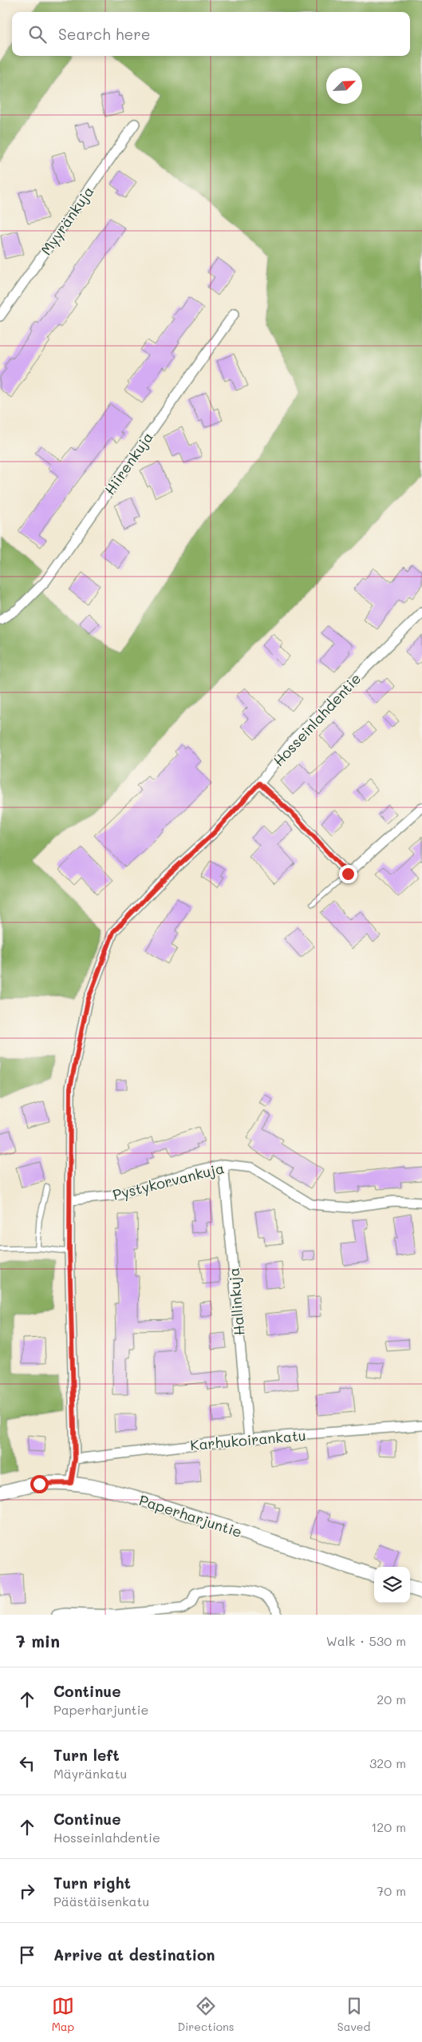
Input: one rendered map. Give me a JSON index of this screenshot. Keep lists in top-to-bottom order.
{
  "streets": {
    "street": [
      "Myyränkuja",
      "Hiirenkuja",
      "Hosseinlahdentie",
      "Pystykorvankuja",
      "Hallinkuja",
      "Karhukoirankatu",
      "Paperharjuntie"
    ]
  },
  "crossings": [
    ["Hosseinlahdentie", "Pystykorvankuja"],
    ["Pystykorvankuja", "Hallinkuja"],
    ["Hallinkuja", "Karhukoirankatu"]
  ],
  "north": "top right",
  "page": {
    "search": "Search here",
    "heading": ["7 min", "Walk · 530 m"],
    "list": [
      ["Continue", "Paperharjuntie", "20 m"],
      ["Turn left", "Mäyränkatu", "320 m"],
      ["Continue", "Hosseinlahdentie", "120 m"],
      ["Turn right", "Päästäisenkatu", "70 m"],
      "Arrive at destination"
    ],
    "nav": ["Map", "Directions", "Saved"]
  }
}
